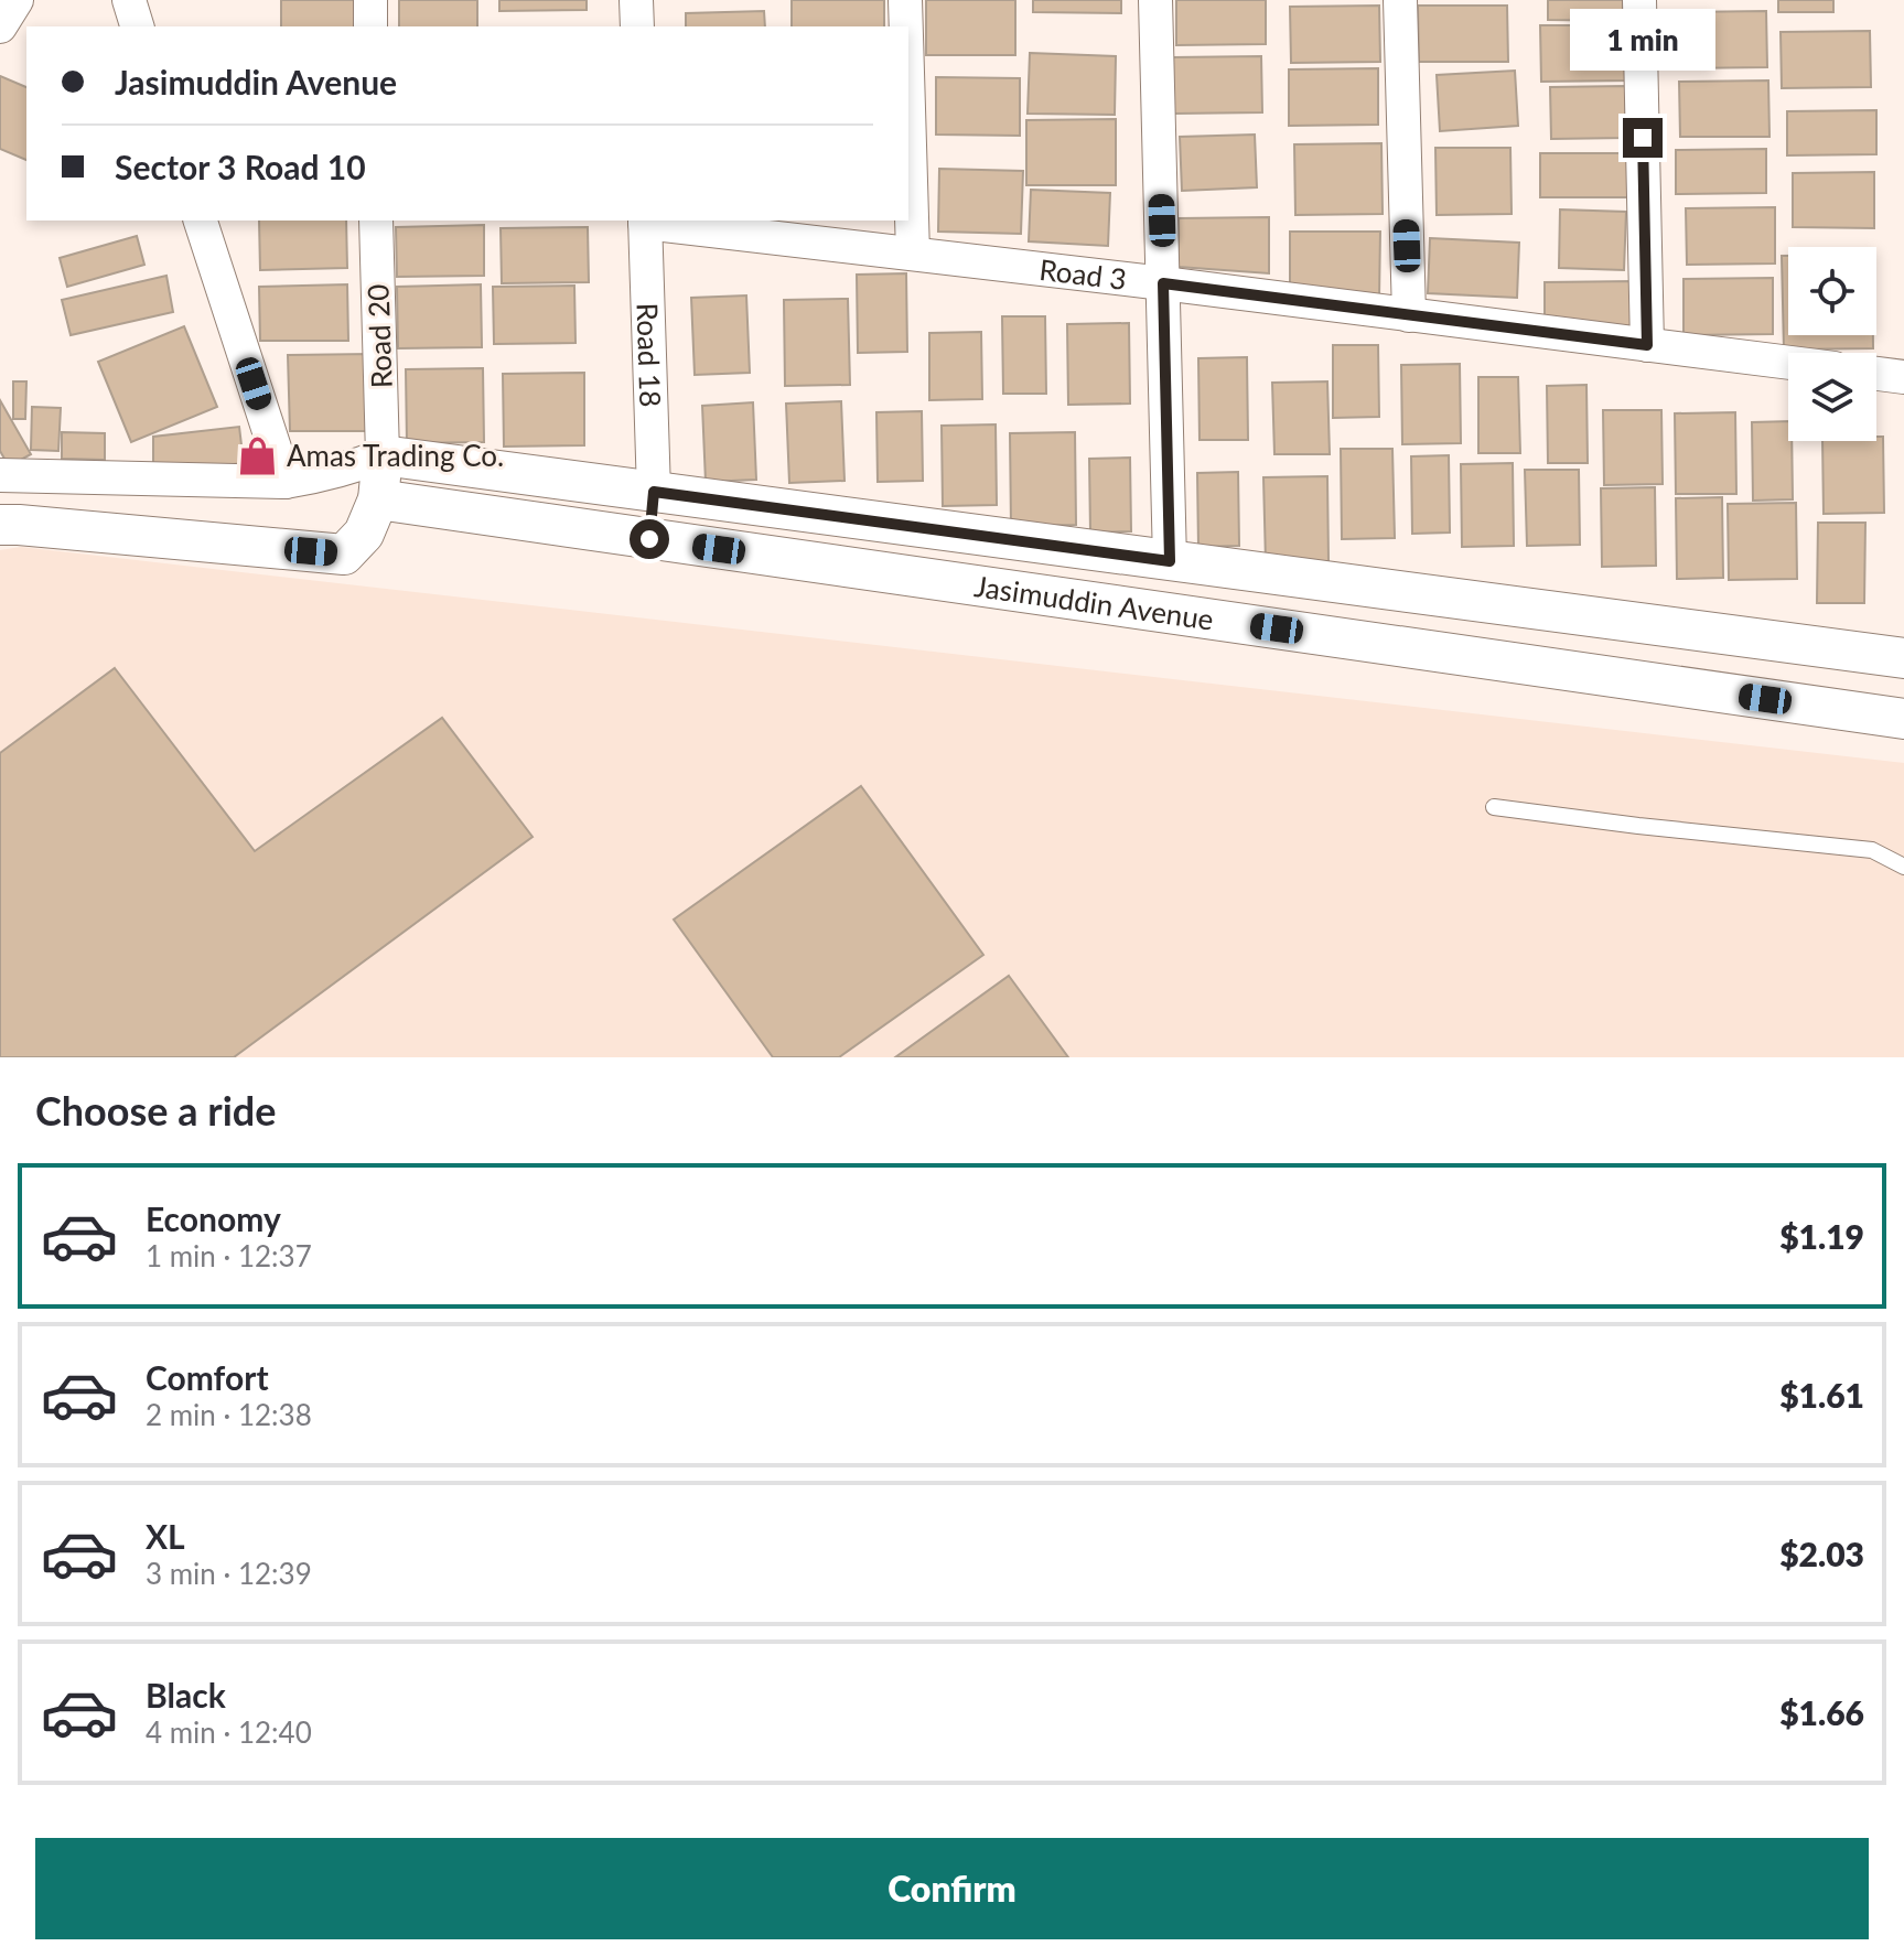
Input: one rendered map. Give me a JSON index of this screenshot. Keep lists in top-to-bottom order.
{
  "streets": {
    "street": [
      "Road 3",
      "Road 20",
      "Road 18",
      "Jasimuddin Avenue"
    ]
  },
  "crossings": [
    ["Road 3", "Road 18"],
    ["Road 20", "Jasimuddin Avenue"],
    ["Road 18", "Jasimuddin Avenue"]
  ],
  "places": {
    "shop": ["Amas Trading Co."]
  },
  "page": {
    "bubble": "1 min",
    "banner": ["Jasimuddin Avenue", "Sector 3 Road 10"],
    "heading": "Choose a ride",
    "list": [
      {
        "name": "Economy",
        "note": "1 min · 12:37",
        "value": "$1.19"
      },
      {
        "name": "Comfort",
        "note": "2 min · 12:38",
        "value": "$1.61"
      },
      {
        "name": "XL",
        "note": "3 min · 12:39",
        "value": "$2.03"
      },
      {
        "name": "Black",
        "note": "4 min · 12:40",
        "value": "$1.66"
      }
    ],
    "buttons": "Confirm"
  }
}
